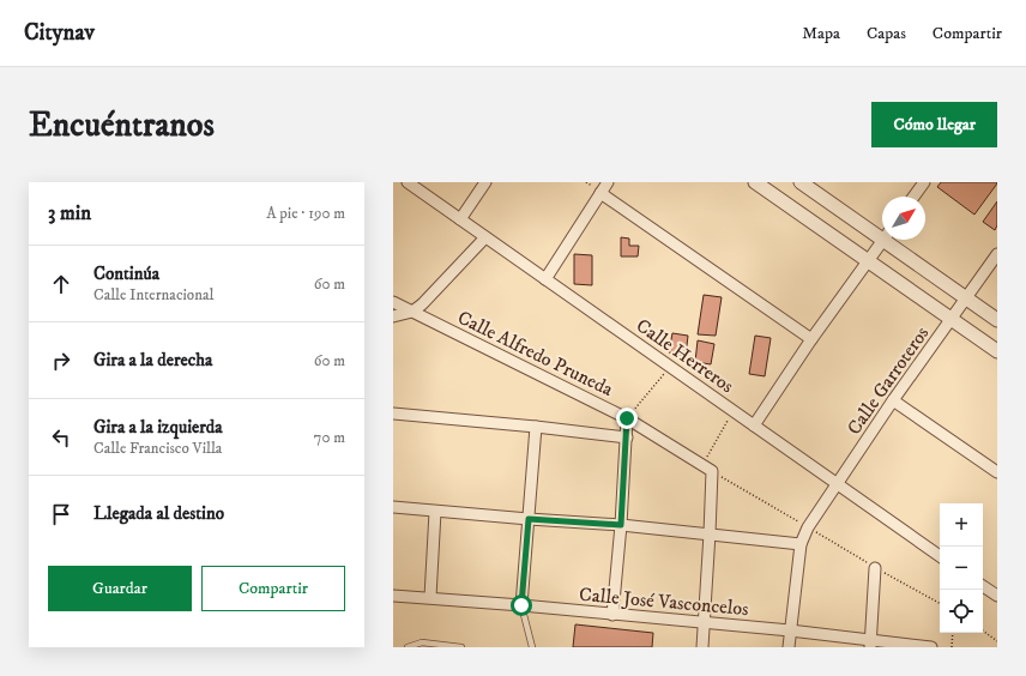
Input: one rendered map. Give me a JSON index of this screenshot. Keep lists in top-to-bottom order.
{
  "streets": {
    "street": [
      "Calle Alfredo Pruneda",
      "Calle Herreros",
      "Calle Garroteros",
      "Calle José Vasconcelos"
    ]
  },
  "crossings": [
    ["Calle Herreros", "Calle Garroteros"],
    ["Calle Garroteros", "Calle José Vasconcelos"]
  ],
  "north": "top right",
  "page": {
    "header": "Citynav",
    "nav": ["Mapa", "Capas", "Compartir"],
    "buttons": [
      "Cómo llegar",
      ["Guardar", "Compartir"]
    ],
    "title": "Encuéntranos",
    "heading": ["3 min", "A pie · 190 m"],
    "list": [
      ["Continúa", "Calle Internacional", "60 m"],
      ["Gira a la derecha", "60 m"],
      ["Gira a la izquierda", "Calle Francisco Villa", "70 m"],
      "Llegada al destino"
    ],
    "map_buttons": ["+", "−"]
  }
}
